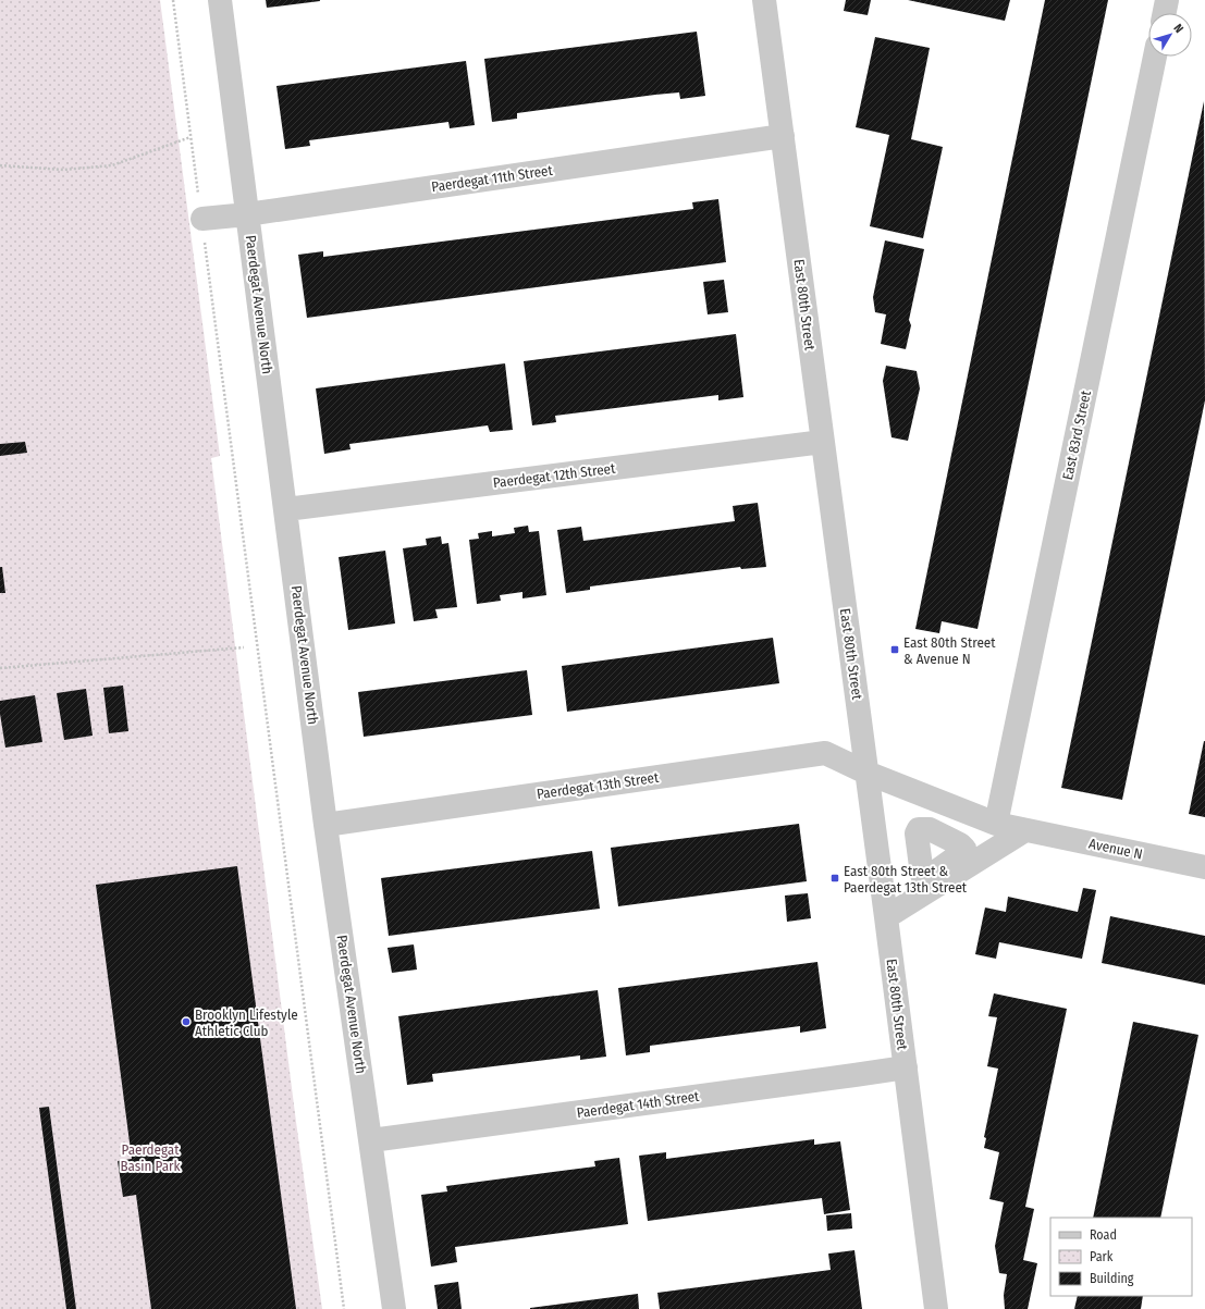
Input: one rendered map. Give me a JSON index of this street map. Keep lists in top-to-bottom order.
{
  "streets": {
    "street": [
      "Paerdegat 11th Street",
      "Paerdegat Avenue North",
      "East 80th Street",
      "East 83rd Street",
      "Paerdegat 12th Street",
      "Paerdegat 13th Street",
      "Avenue N",
      "Paerdegat 14th Street"
    ]
  },
  "crossings": [
    ["Paerdegat 11th Street", "Paerdegat Avenue North"],
    ["Paerdegat 11th Street", "East 80th Street"],
    ["Paerdegat Avenue North", "Paerdegat 12th Street"],
    ["Paerdegat Avenue North", "Paerdegat 13th Street"],
    ["Paerdegat Avenue North", "Paerdegat 14th Street"],
    ["East 80th Street", "Paerdegat 12th Street"],
    ["East 80th Street", "Paerdegat 13th Street"],
    ["East 80th Street", "Avenue N"],
    ["East 80th Street", "Paerdegat 14th Street"],
    ["East 83rd Street", "Avenue N"],
    ["Paerdegat 13th Street", "Avenue N"]
  ],
  "parks": ["Paerdegat Basin Park"],
  "places": {
    "transit": ["East 80th Street & Avenue N", "East 80th Street & Paerdegat 13th Street"],
    "other": ["Brooklyn Lifestyle Athletic Club"]
  },
  "legend": ["Road", "Park", "Building"],
  "north": "top right"
}
